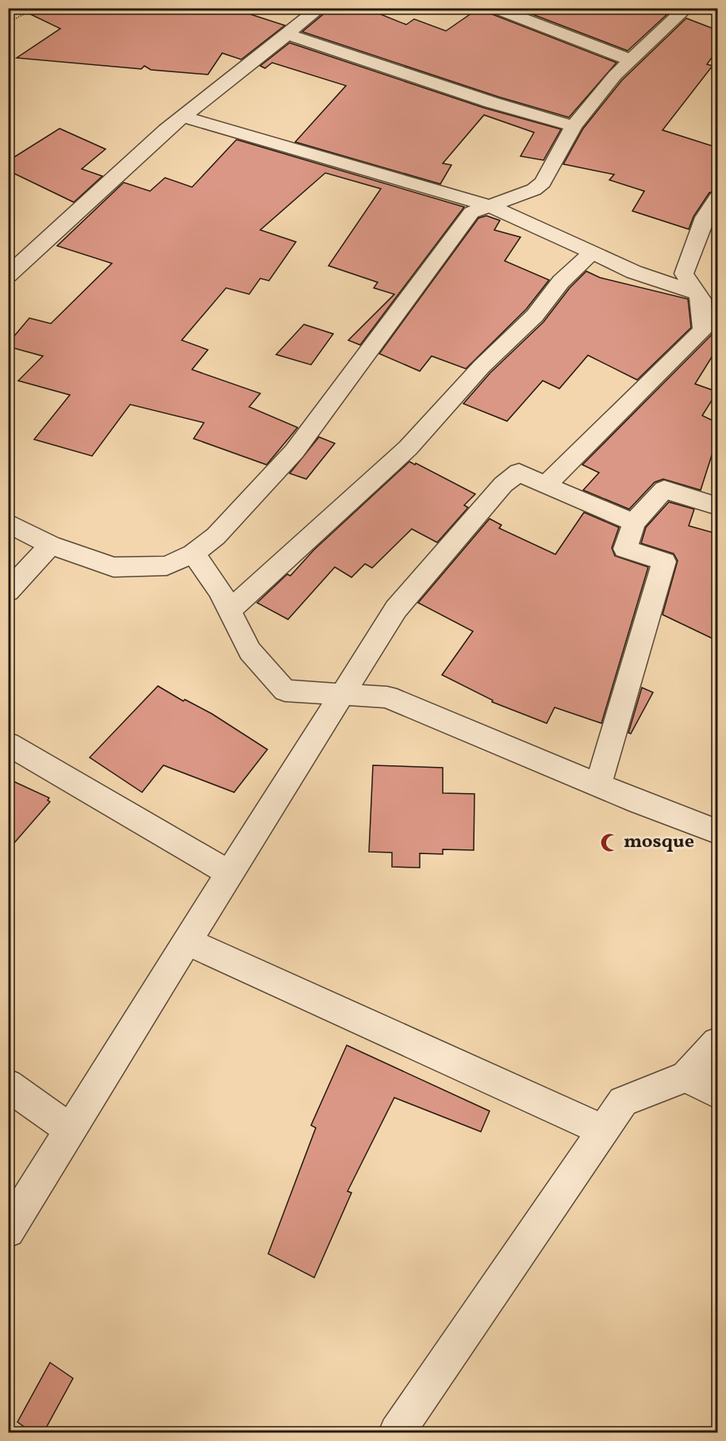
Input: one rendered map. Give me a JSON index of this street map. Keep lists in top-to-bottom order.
{
  "places": {
    "mosque": ["mosque"]
  }
}
